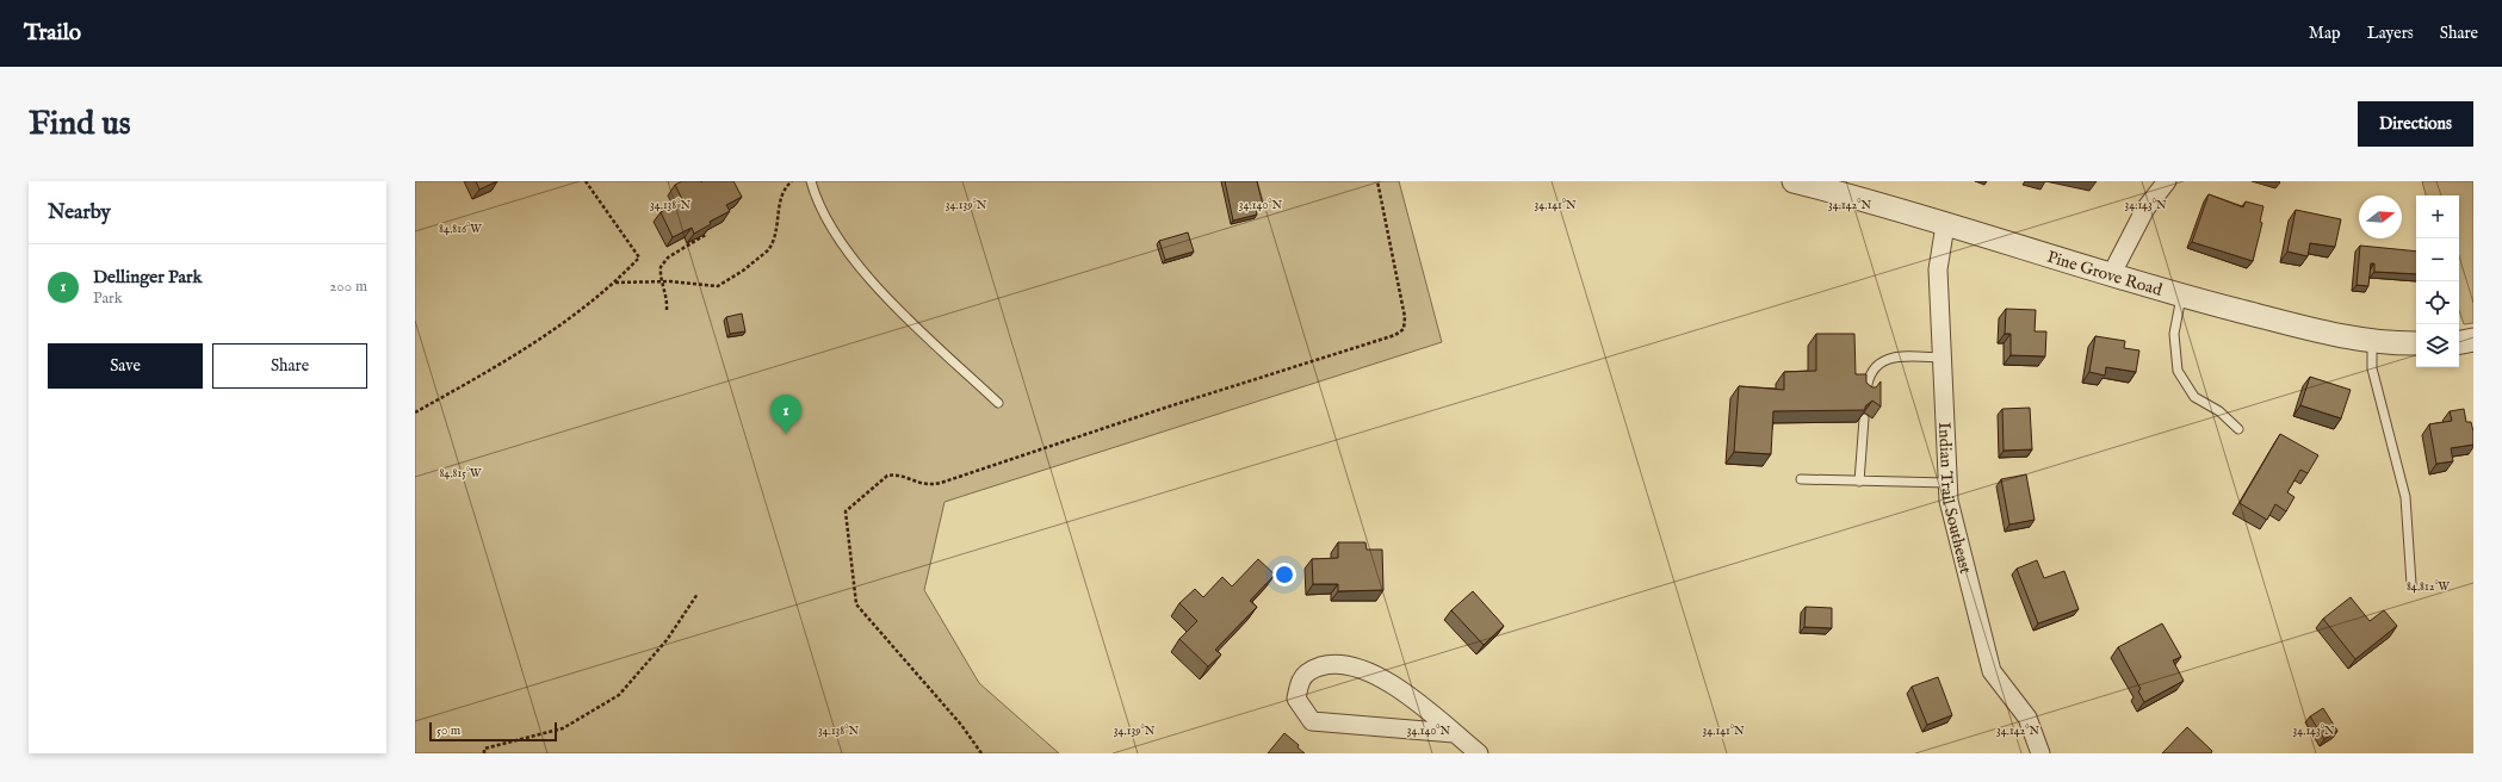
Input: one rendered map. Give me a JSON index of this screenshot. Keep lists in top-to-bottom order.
{
  "streets": {
    "street": ["Pine Grove Road", "Indian Trail Southeast"]
  },
  "crossings": [
    ["Pine Grove Road", "Indian Trail Southeast"]
  ],
  "scale_bar": "50 m",
  "north": "right",
  "page": {
    "header": "Trailo",
    "nav": ["Map", "Layers", "Share"],
    "buttons": [
      "Directions",
      ["Save", "Share"]
    ],
    "title": "Find us",
    "heading": "Nearby",
    "map_buttons": ["+", "−"],
    "list": [
      {
        "mark": "1",
        "name": "Dellinger Park",
        "note": "Park",
        "value": "200 m"
      }
    ],
    "pins": "1",
    "scale": "50 m"
  },
  "coordinates": [
    "34.138°N",
    "34.139°N",
    "34.140°N",
    "34.141°N",
    "34.142°N",
    "34.143°N",
    "84.816°W",
    "84.815°W",
    "84.812°W"
  ]
}
